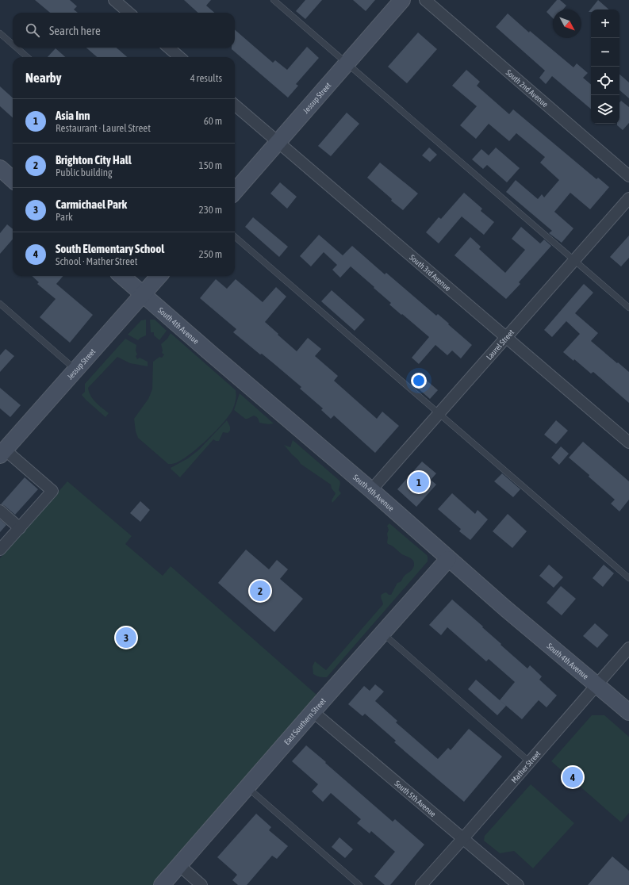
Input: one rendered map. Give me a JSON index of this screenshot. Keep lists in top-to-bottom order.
{
  "streets": {
    "street": [
      "South 2nd Avenue",
      "Jessup Street",
      "South 3rd Avenue",
      "South 4th Avenue",
      "Laurel Street",
      "East Southern Street",
      "Mather Street",
      "South 5th Avenue"
    ]
  },
  "crossings": [
    ["Jessup Street", "South 3rd Avenue"],
    ["Jessup Street", "South 4th Avenue"],
    ["South 3rd Avenue", "Laurel Street"],
    ["South 4th Avenue", "Laurel Street"],
    ["South 4th Avenue", "East Southern Street"],
    ["South 4th Avenue", "Mather Street"],
    ["East Southern Street", "South 5th Avenue"],
    ["Mather Street", "South 5th Avenue"]
  ],
  "north": "bottom right",
  "page": {
    "map_buttons": ["+", "−"],
    "search": "Search here",
    "heading": ["Nearby", "4 results"],
    "list": [
      {
        "mark": "1",
        "name": "Asia Inn",
        "note": "Restaurant · Laurel Street",
        "value": "60 m"
      },
      {
        "mark": "2",
        "name": "Brighton City Hall",
        "note": "Public building",
        "value": "150 m"
      },
      {
        "mark": "3",
        "name": "Carmichael Park",
        "note": "Park",
        "value": "230 m"
      },
      {
        "mark": "4",
        "name": "South Elementary School",
        "note": "School · Mather Street",
        "value": "250 m"
      }
    ],
    "pins": [
      "1",
      "2",
      "3",
      "4"
    ]
  }
}
